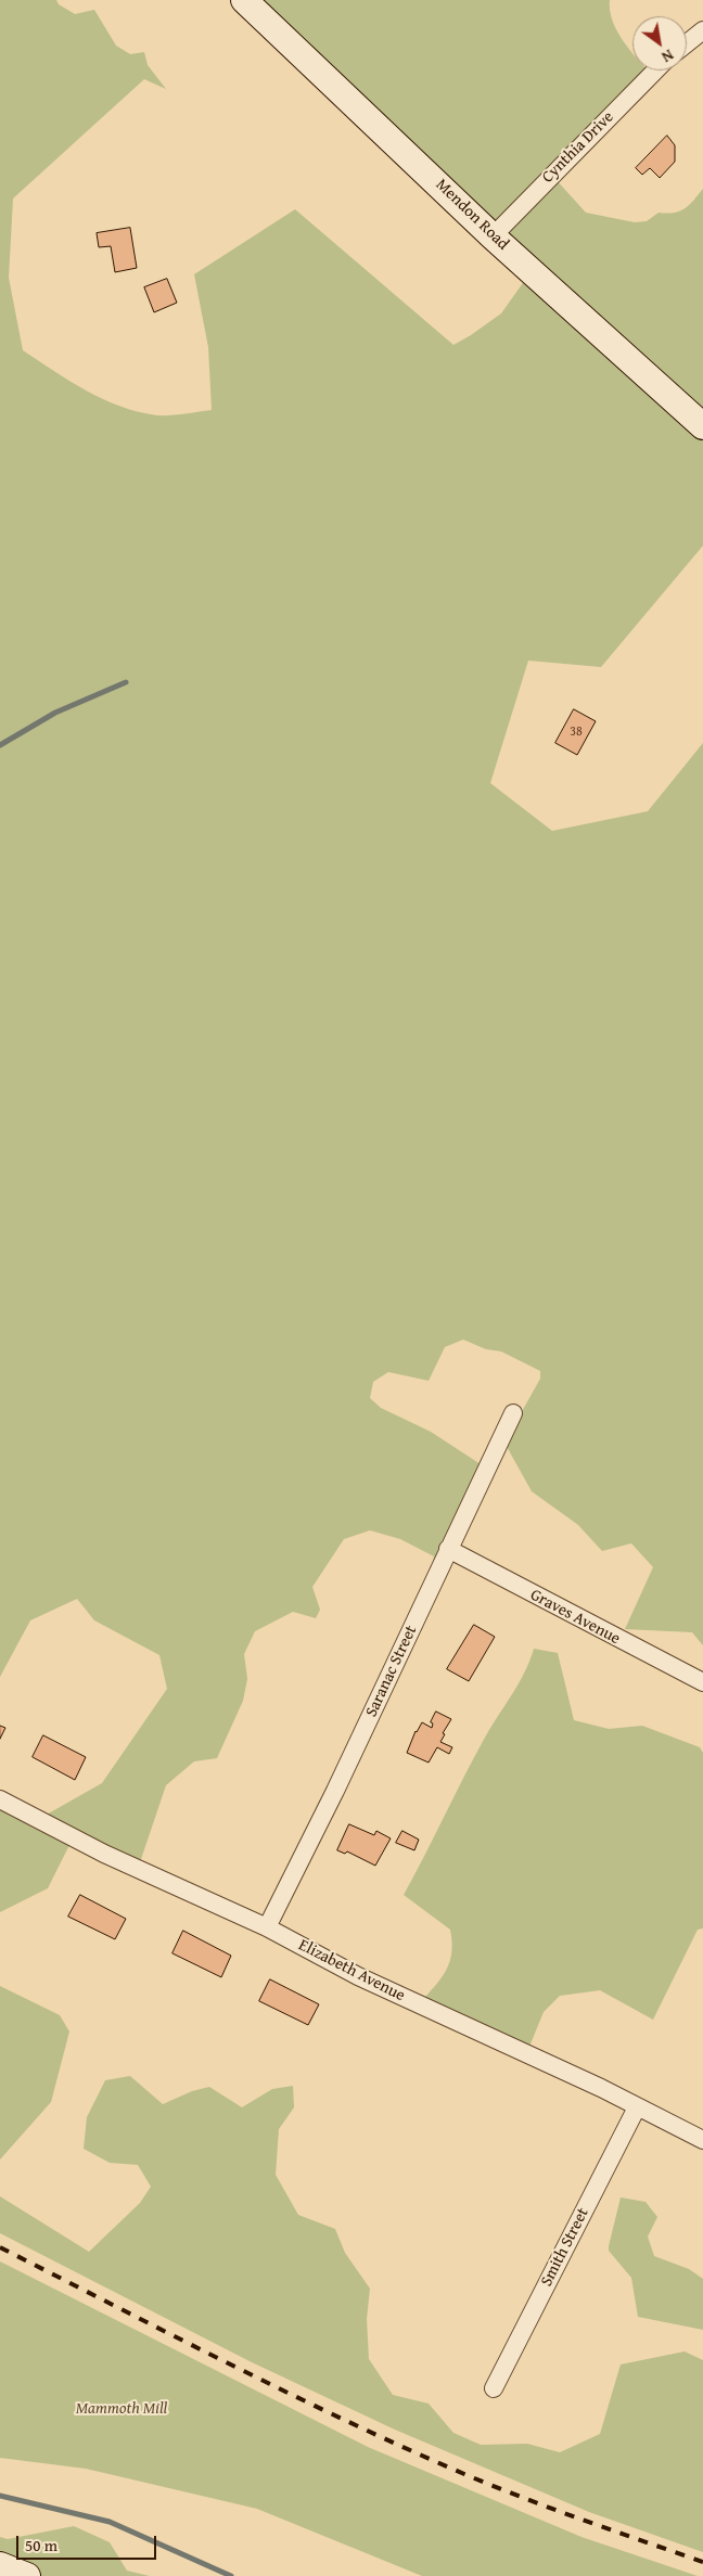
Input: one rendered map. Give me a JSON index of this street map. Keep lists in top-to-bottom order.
{
  "streets": {
    "street": [
      "Cynthia Drive",
      "Mendon Road",
      "Graves Avenue",
      "Saranac Street",
      "Elizabeth Avenue",
      "Smith Street"
    ]
  },
  "crossings": [
    ["Cynthia Drive", "Mendon Road"],
    ["Graves Avenue", "Saranac Street"],
    ["Saranac Street", "Elizabeth Avenue"],
    ["Elizabeth Avenue", "Smith Street"]
  ],
  "parks": ["Mammoth Mill"],
  "house_numbers": ["38"],
  "scale_bar": "50 m",
  "north": "bottom right"
}
